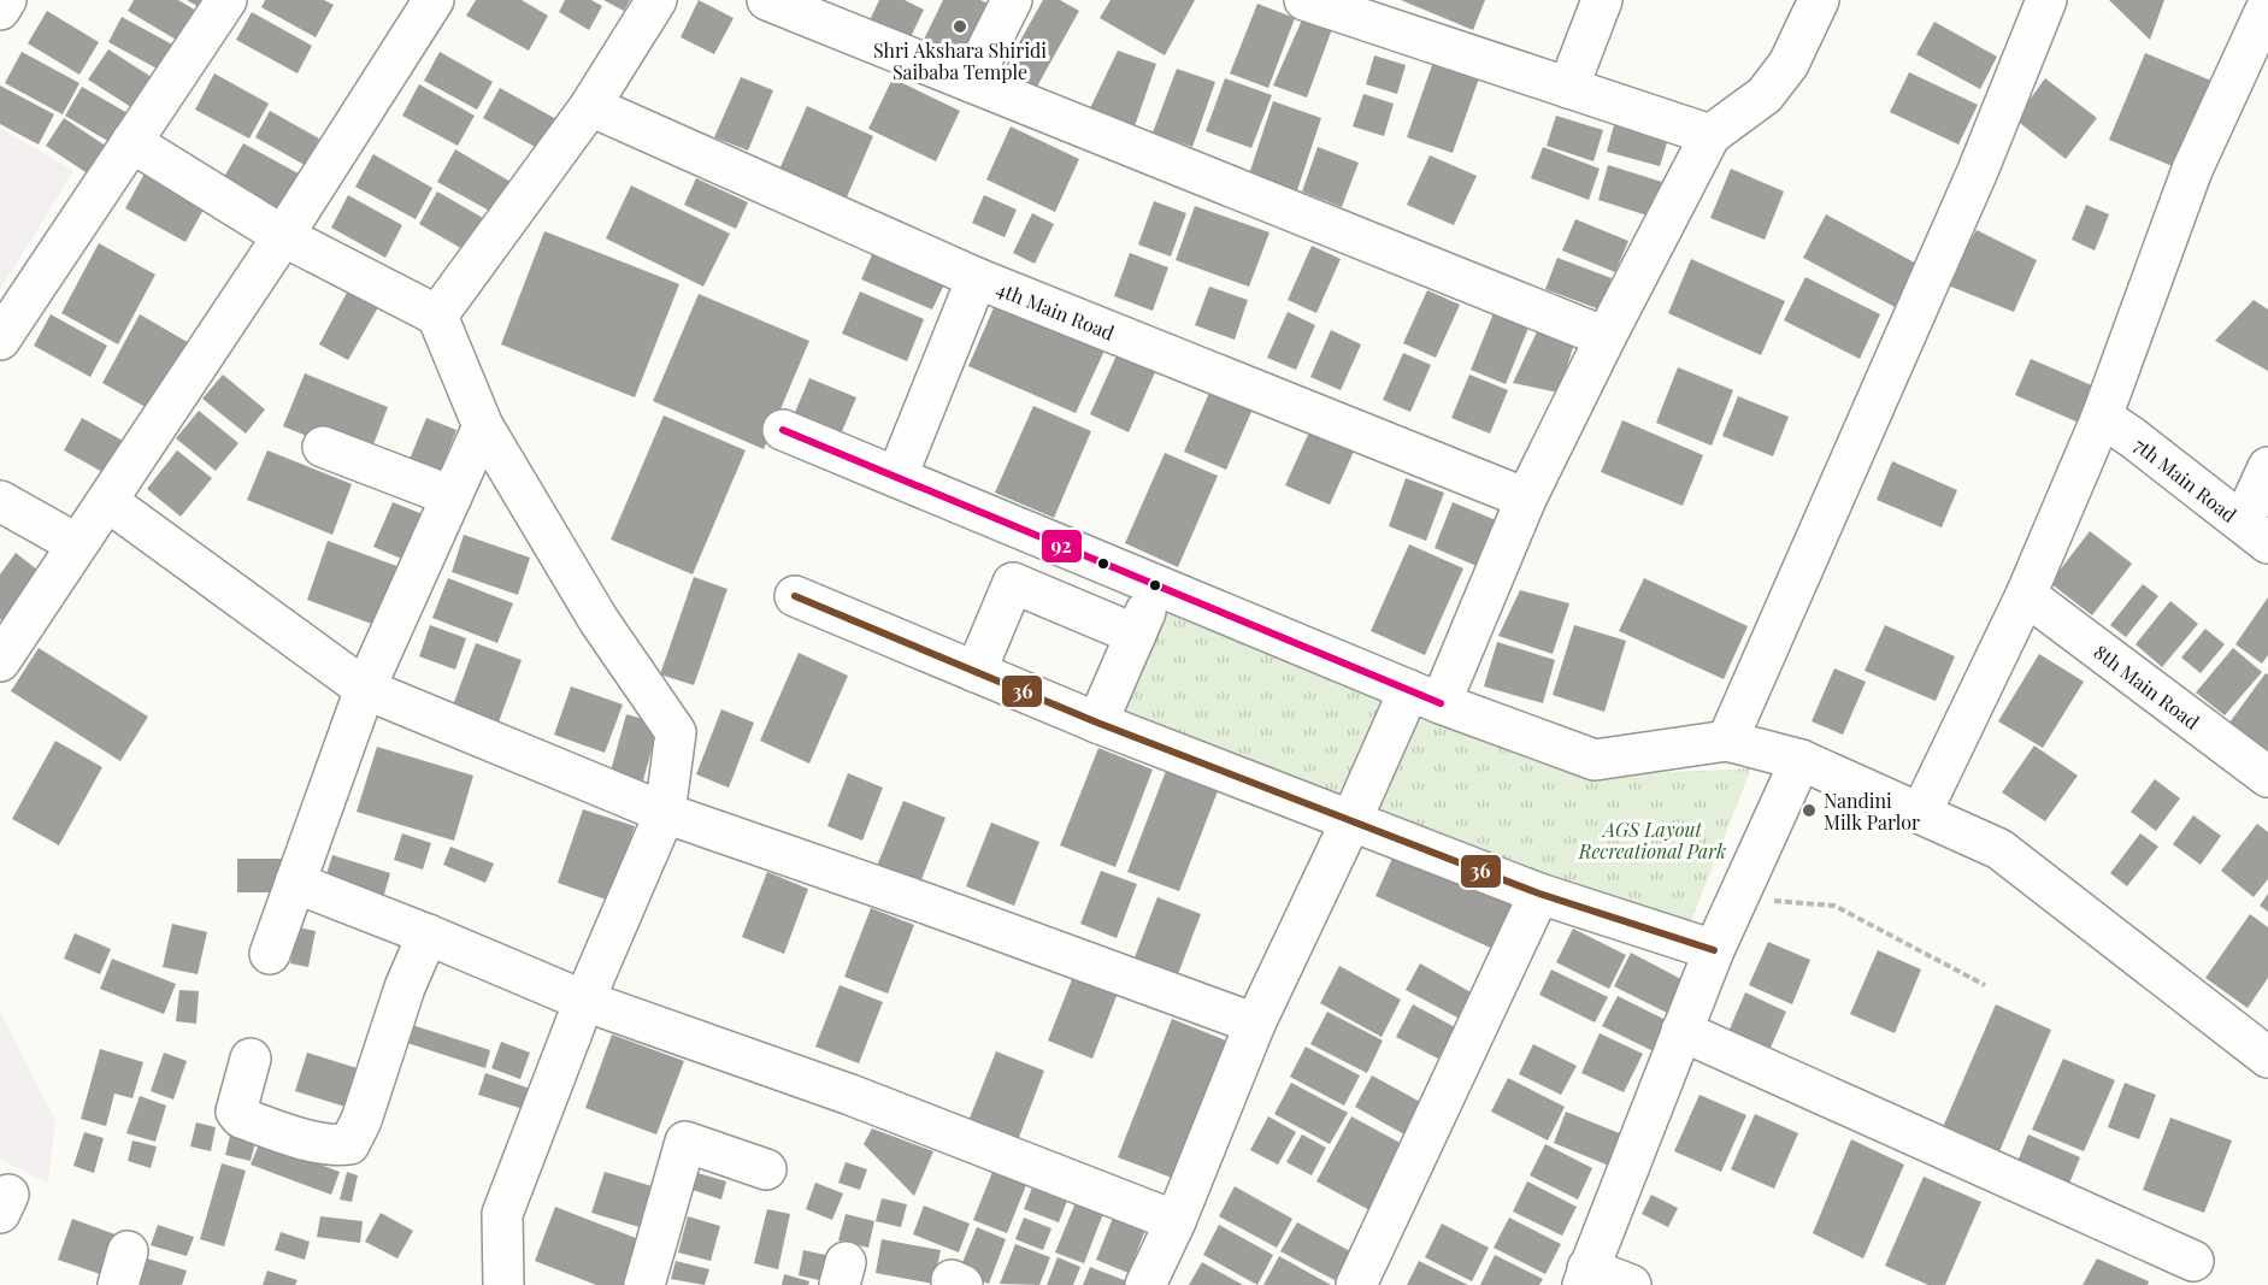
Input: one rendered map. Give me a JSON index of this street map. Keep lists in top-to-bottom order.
{
  "streets": {
    "street": ["4th Main Road", "7th Main Road", "8th Main Road"]
  },
  "parks": ["AGS Layout Recreational Park"],
  "places": ["Shri Akshara Shiridi Saibaba Temple", "Nandini Milk Parlor"],
  "lines": ["transit line 92", "transit line 36"]
}
